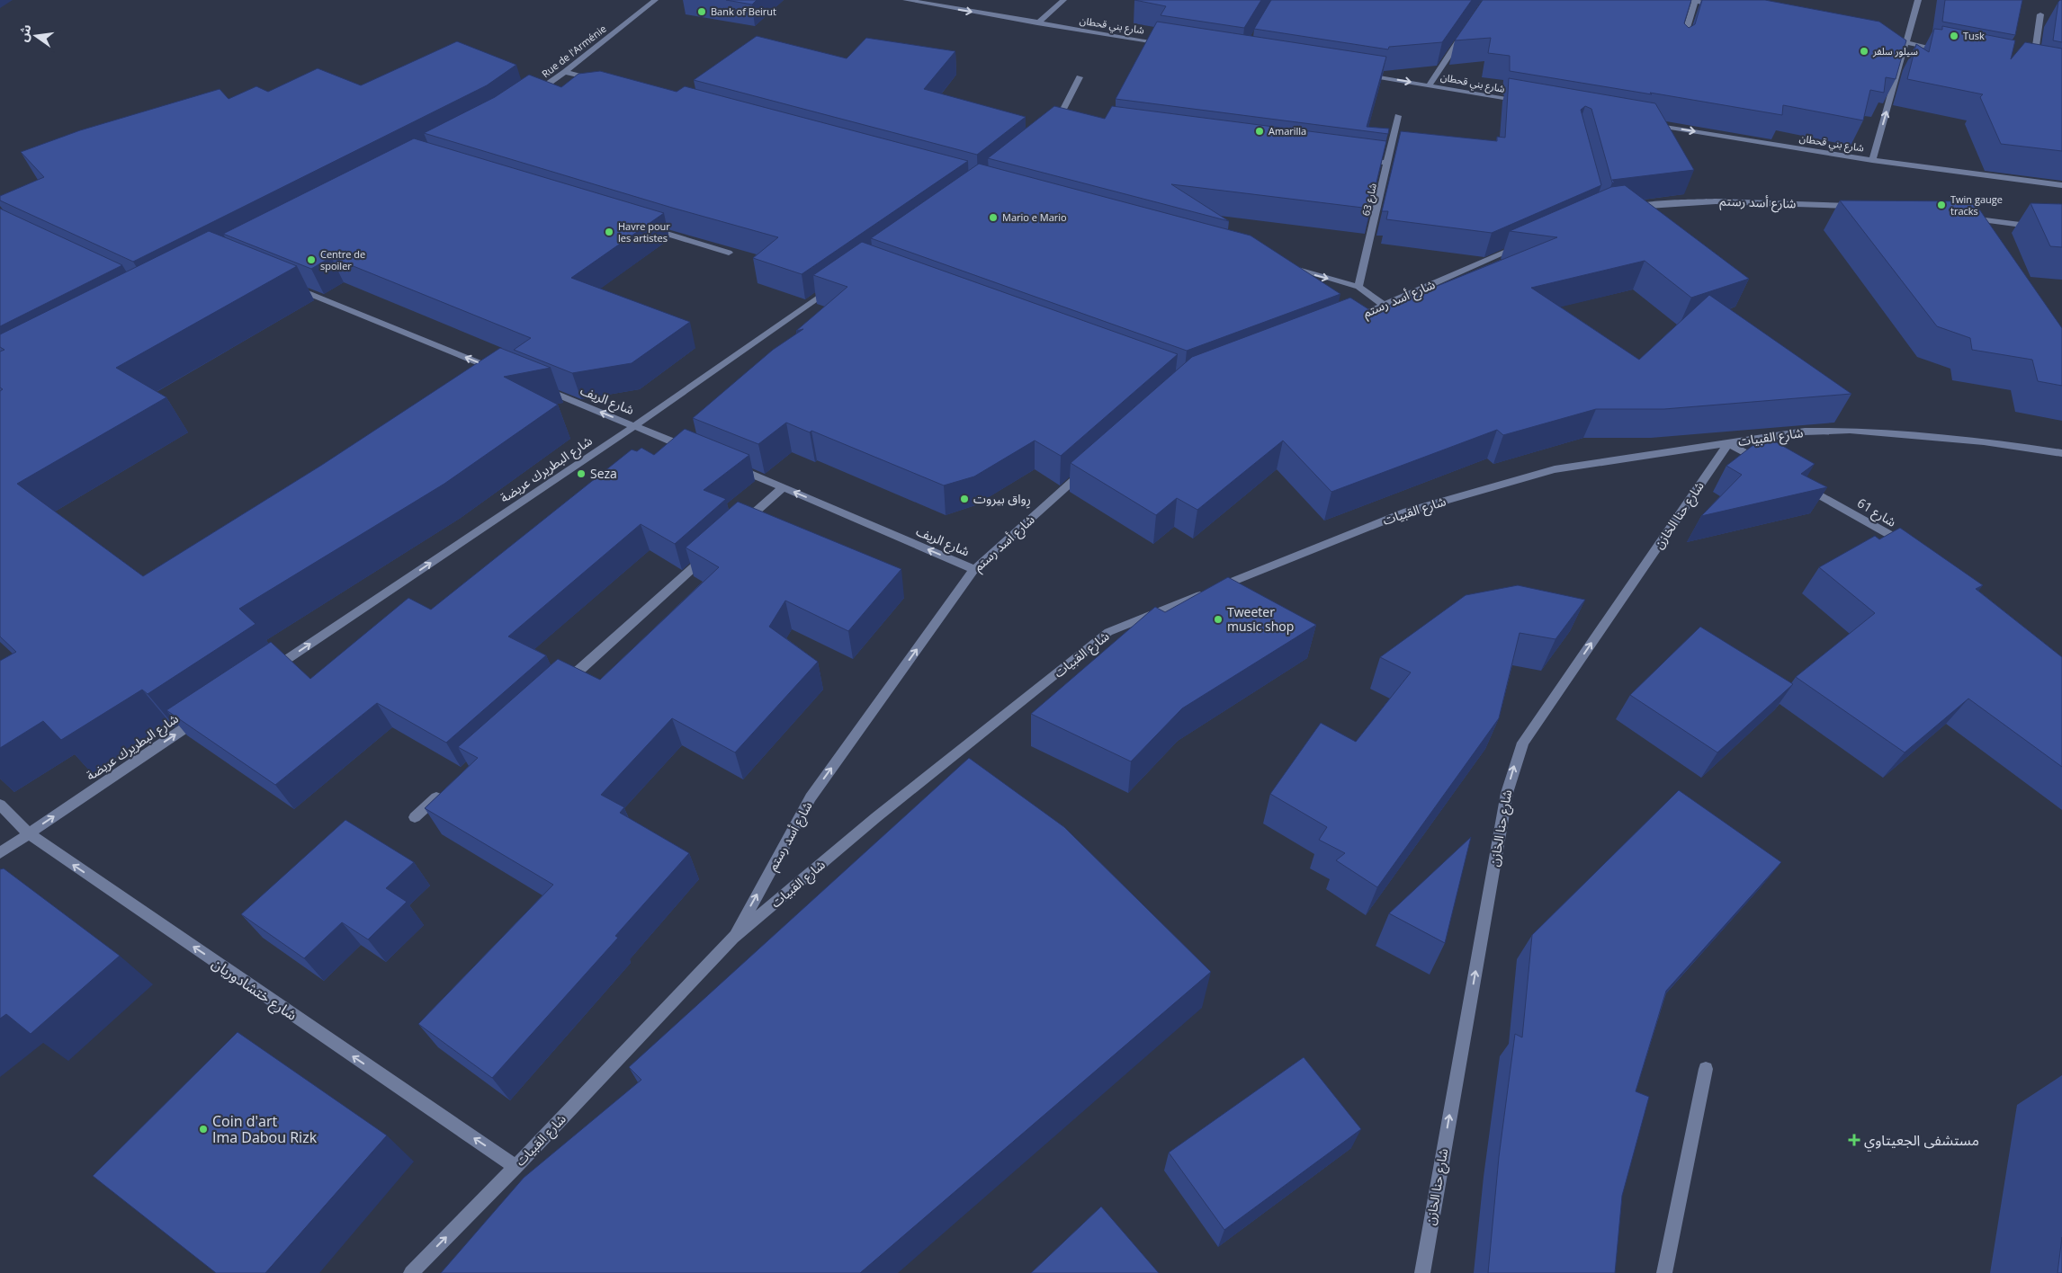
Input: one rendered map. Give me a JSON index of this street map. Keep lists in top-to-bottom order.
{
  "streets": {
    "street": [
      "شارع بني قحطان",
      "Rue de l'Arménie",
      "شارع 63",
      "شارع أسد رستم",
      "شارع الريف",
      "شارع القبيات",
      "شارع البطريرك عريضة",
      "شارع 61",
      "شارع حنا الخازن",
      "شارع ختشادوريان"
    ]
  },
  "crossings": [
    ["شارع أسد رستم", "شارع الريف"],
    ["شارع أسد رستم", "شارع القبيات"],
    ["شارع الريف", "شارع البطريرك عريضة"],
    ["شارع القبيات", "شارع حنا الخازن"],
    ["شارع القبيات", "شارع ختشادوريان"],
    ["شارع البطريرك عريضة", "شارع ختشادوريان"]
  ],
  "one_way": [
    "شارع بني قحطان",
    "شارع أسد رستم",
    "شارع الريف",
    "شارع البطريرك عريضة",
    "شارع حنا الخازن",
    "شارع ختشادوريان"
  ],
  "places": {
    "other": [
      "Bank of Beirut",
      "Tusk",
      "سيلور سلفر",
      "Amarilla",
      "Twin gauge tracks",
      "Mario e Mario",
      "Havre pour les artistes",
      "Centre de spoiler",
      "Seza",
      "رِواق بيروت",
      "Tweeter music shop",
      "Coin d'art Ima Dabou Rizk"
    ],
    "health": ["مستشفى الجعيتاوي"]
  },
  "north": "left"
}
